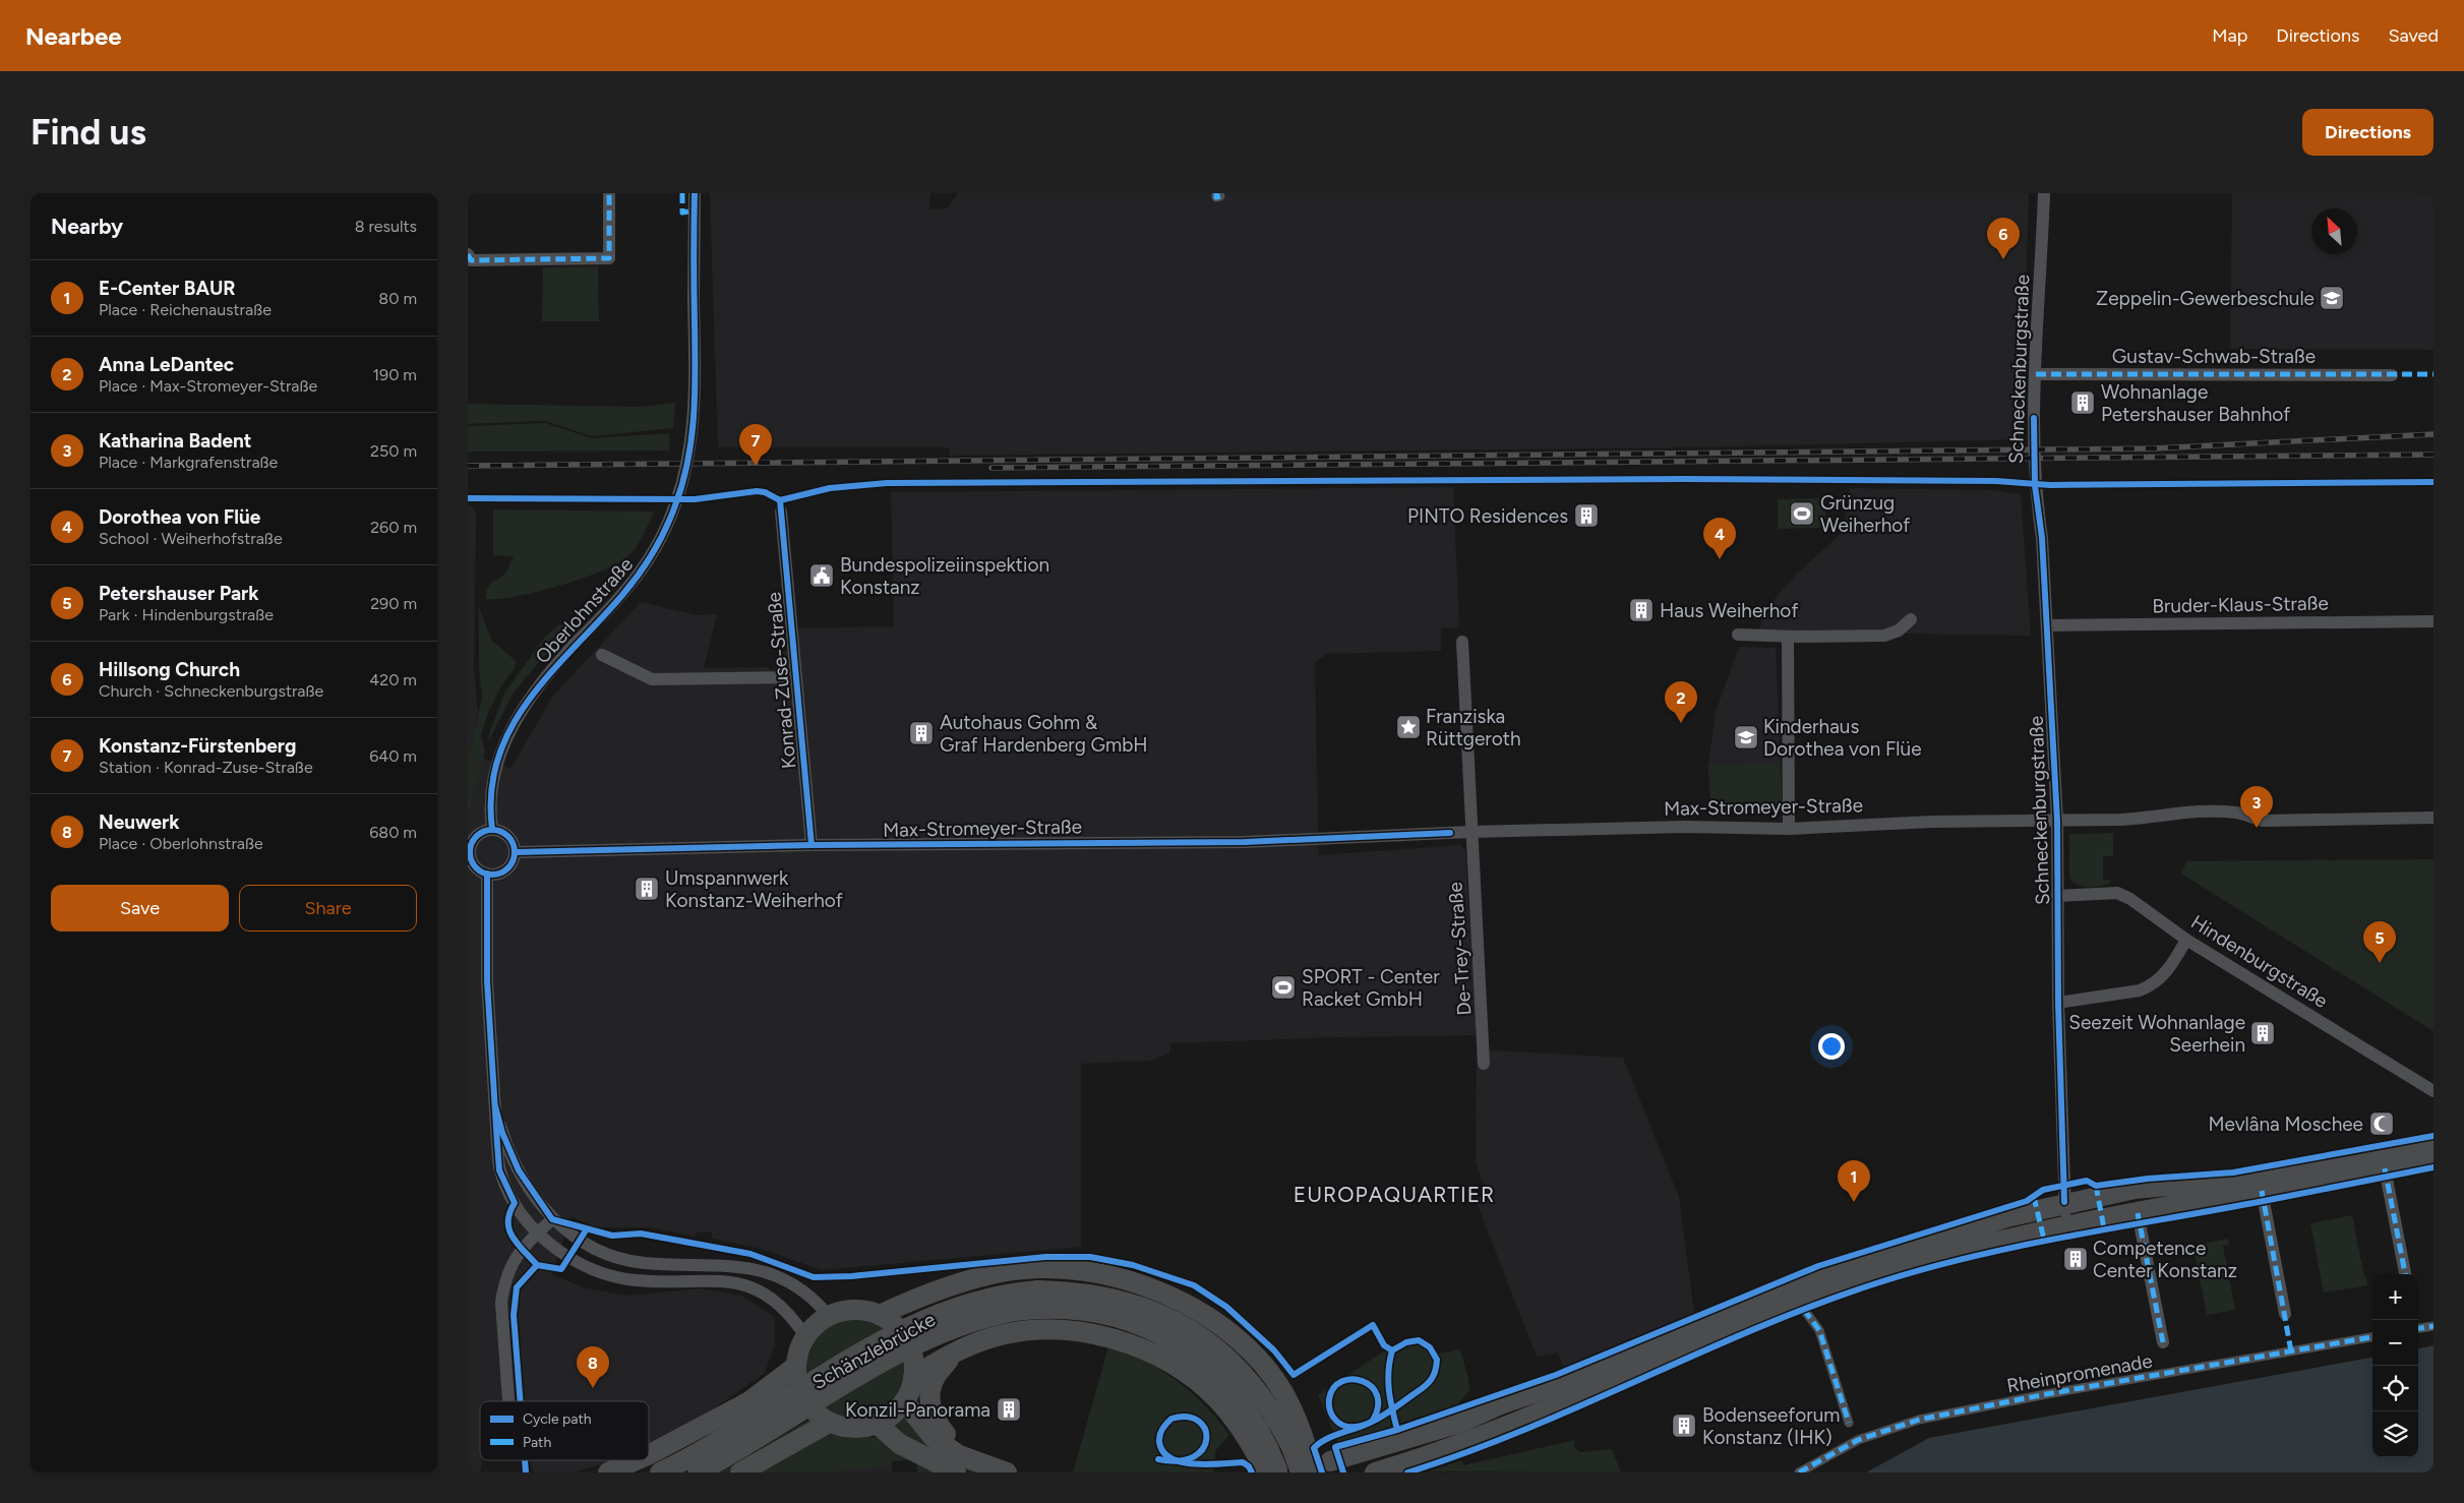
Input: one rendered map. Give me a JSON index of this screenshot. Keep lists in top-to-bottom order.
{
  "streets": {
    "main road": ["Schänzlebrücke"],
    "street": [
      "Gustav-Schwab-Straße",
      "Schneckenburgstraße",
      "Bruder-Klaus-Straße",
      "Oberlohnstraße",
      "Konrad-Zuse-Straße",
      "Max-Stromeyer-Straße",
      "De-Trey-Straße",
      "Hindenburgstraße",
      "Rheinpromenade"
    ]
  },
  "crossings": [
    ["Gustav-Schwab-Straße", "Schneckenburgstraße"],
    ["Schneckenburgstraße", "Bruder-Klaus-Straße"],
    ["Schneckenburgstraße", "Max-Stromeyer-Straße"],
    ["Schneckenburgstraße", "Hindenburgstraße"],
    ["Oberlohnstraße", "Max-Stromeyer-Straße"],
    ["Konrad-Zuse-Straße", "Max-Stromeyer-Straße"],
    ["Max-Stromeyer-Straße", "De-Trey-Straße"]
  ],
  "districts": ["EUROPAQUARTIER"],
  "places": {
    "school or university": ["Zeppelin-Gewerbeschule", "Kinderhaus Dorothea von Flüe"],
    "building": [
      "Wohnanlage Petershauser Bahnhof",
      "PINTO Residences",
      "Haus Weiherhof",
      "Autohaus Gohm & Graf Hardenberg GmbH",
      "Umspannwerk Konstanz-Weiherhof",
      "Seezeit Wohnanlage Seerhein",
      "Competence Center Konstanz",
      "Konzil-Panorama",
      "Bodenseeforum Konstanz (IHK)"
    ],
    "sports": ["Grünzug Weiherhof", "SPORT - Center Racket GmbH"],
    "public building": ["Bundespolizeiinspektion Konstanz"],
    "place": ["Franziska Rüttgeroth"],
    "mosque": ["Mevlâna Moschee"]
  },
  "legend": ["Cycle path", "Path"],
  "north": "top left",
  "page": {
    "header": "Nearbee",
    "nav": ["Map", "Directions", "Saved"],
    "buttons": [
      "Directions",
      ["Save", "Share"]
    ],
    "title": "Find us",
    "heading": ["Nearby", "8 results"],
    "pins": [
      "6",
      "7",
      "4",
      "2",
      "3",
      "5",
      "1",
      "8"
    ],
    "list": [
      {
        "mark": "1",
        "name": "E-Center BAUR",
        "note": "Place · Reichenaustraße",
        "value": "80 m"
      },
      {
        "mark": "2",
        "name": "Anna LeDantec",
        "note": "Place · Max-Stromeyer-Straße",
        "value": "190 m"
      },
      {
        "mark": "3",
        "name": "Katharina Badent",
        "note": "Place · Markgrafenstraße",
        "value": "250 m"
      },
      {
        "mark": "4",
        "name": "Dorothea von Flüe",
        "note": "School · Weiherhofstraße",
        "value": "260 m"
      },
      {
        "mark": "5",
        "name": "Petershauser Park",
        "note": "Park · Hindenburgstraße",
        "value": "290 m"
      },
      {
        "mark": "6",
        "name": "Hillsong Church",
        "note": "Church · Schneckenburgstraße",
        "value": "420 m"
      },
      {
        "mark": "7",
        "name": "Konstanz-Fürstenberg",
        "note": "Station · Konrad-Zuse-Straße",
        "value": "640 m"
      },
      {
        "mark": "8",
        "name": "Neuwerk",
        "note": "Place · Oberlohnstraße",
        "value": "680 m"
      }
    ],
    "map_buttons": ["+", "−"]
  }
}
